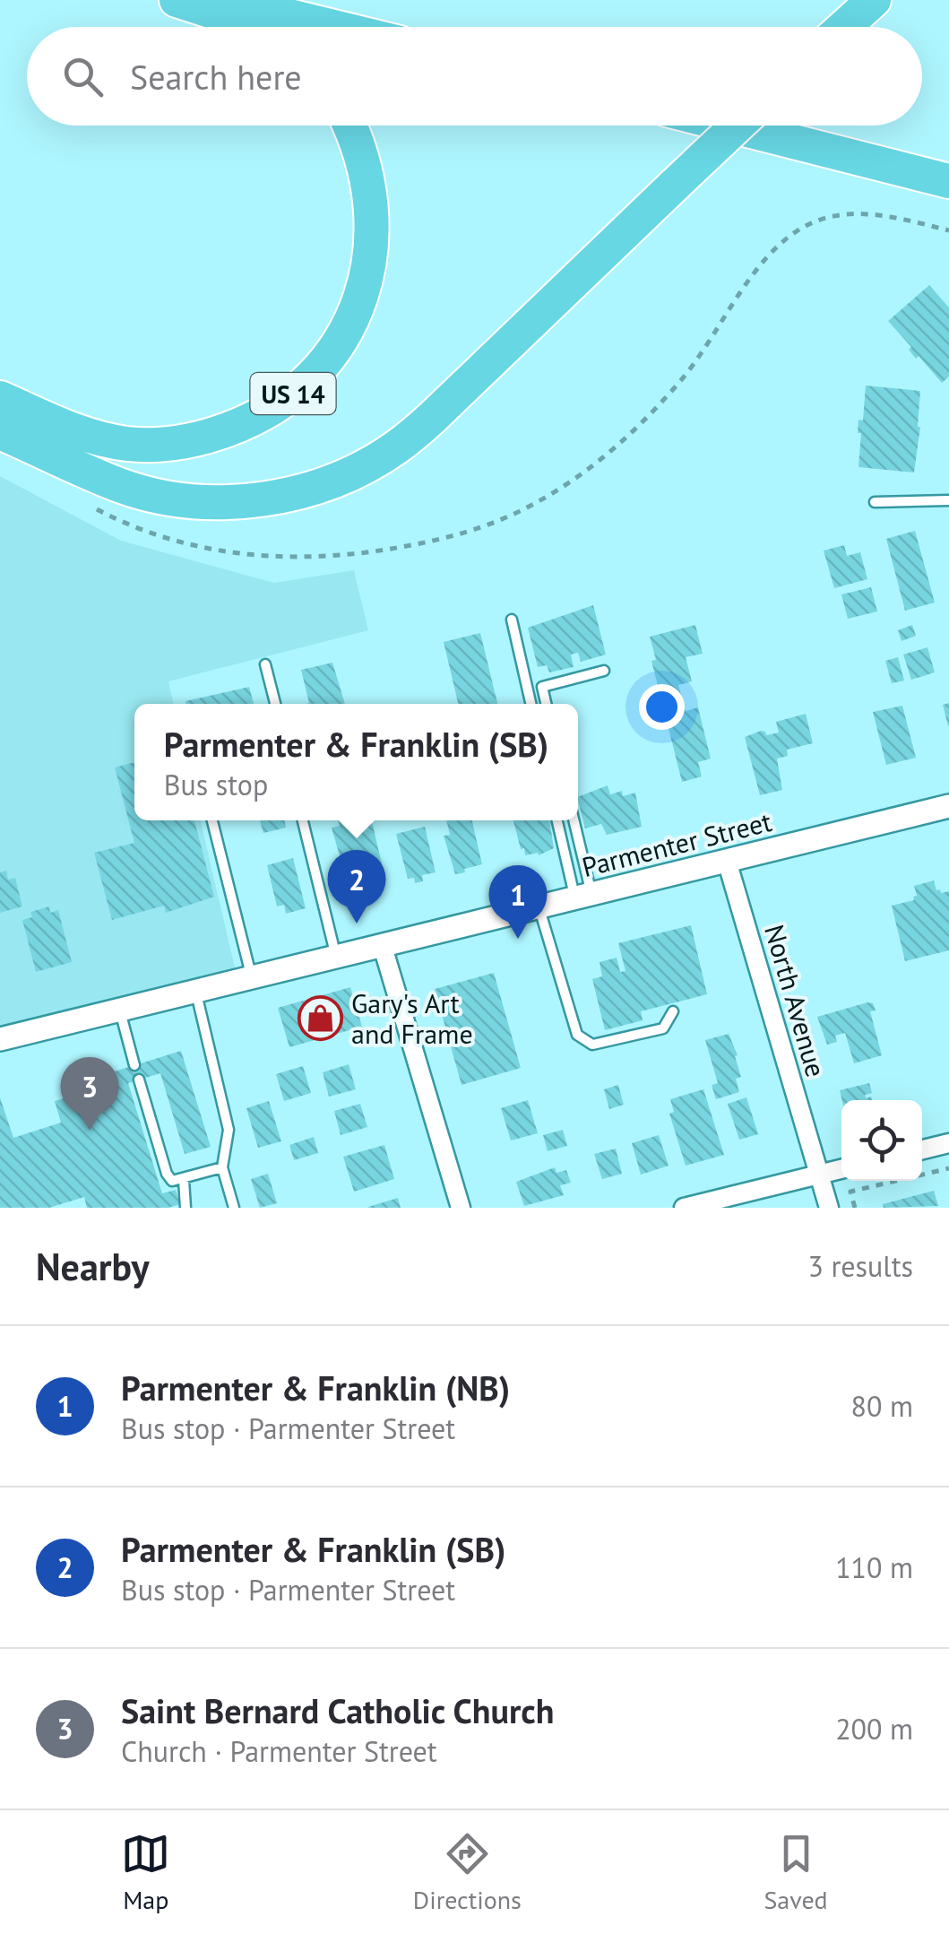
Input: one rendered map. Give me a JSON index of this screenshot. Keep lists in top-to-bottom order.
{
  "streets": {
    "highway": ["US 14"],
    "street": ["Parmenter Street", "North Avenue"]
  },
  "crossings": [
    ["Parmenter Street", "North Avenue"]
  ],
  "places": {
    "shop": ["Gary's Art and Frame"]
  },
  "page": {
    "search": "Search here",
    "popup": ["Parmenter & Franklin (SB)", "Bus stop"],
    "pins": ["2", "1", "3"],
    "heading": ["Nearby", "3 results"],
    "list": [
      {
        "mark": "1",
        "name": "Parmenter & Franklin (NB)",
        "note": "Bus stop · Parmenter Street",
        "value": "80 m"
      },
      {
        "mark": "2",
        "name": "Parmenter & Franklin (SB)",
        "note": "Bus stop · Parmenter Street",
        "value": "110 m"
      },
      {
        "mark": "3",
        "name": "Saint Bernard Catholic Church",
        "note": "Church · Parmenter Street",
        "value": "200 m"
      }
    ],
    "nav": ["Map", "Directions", "Saved"]
  }
}
